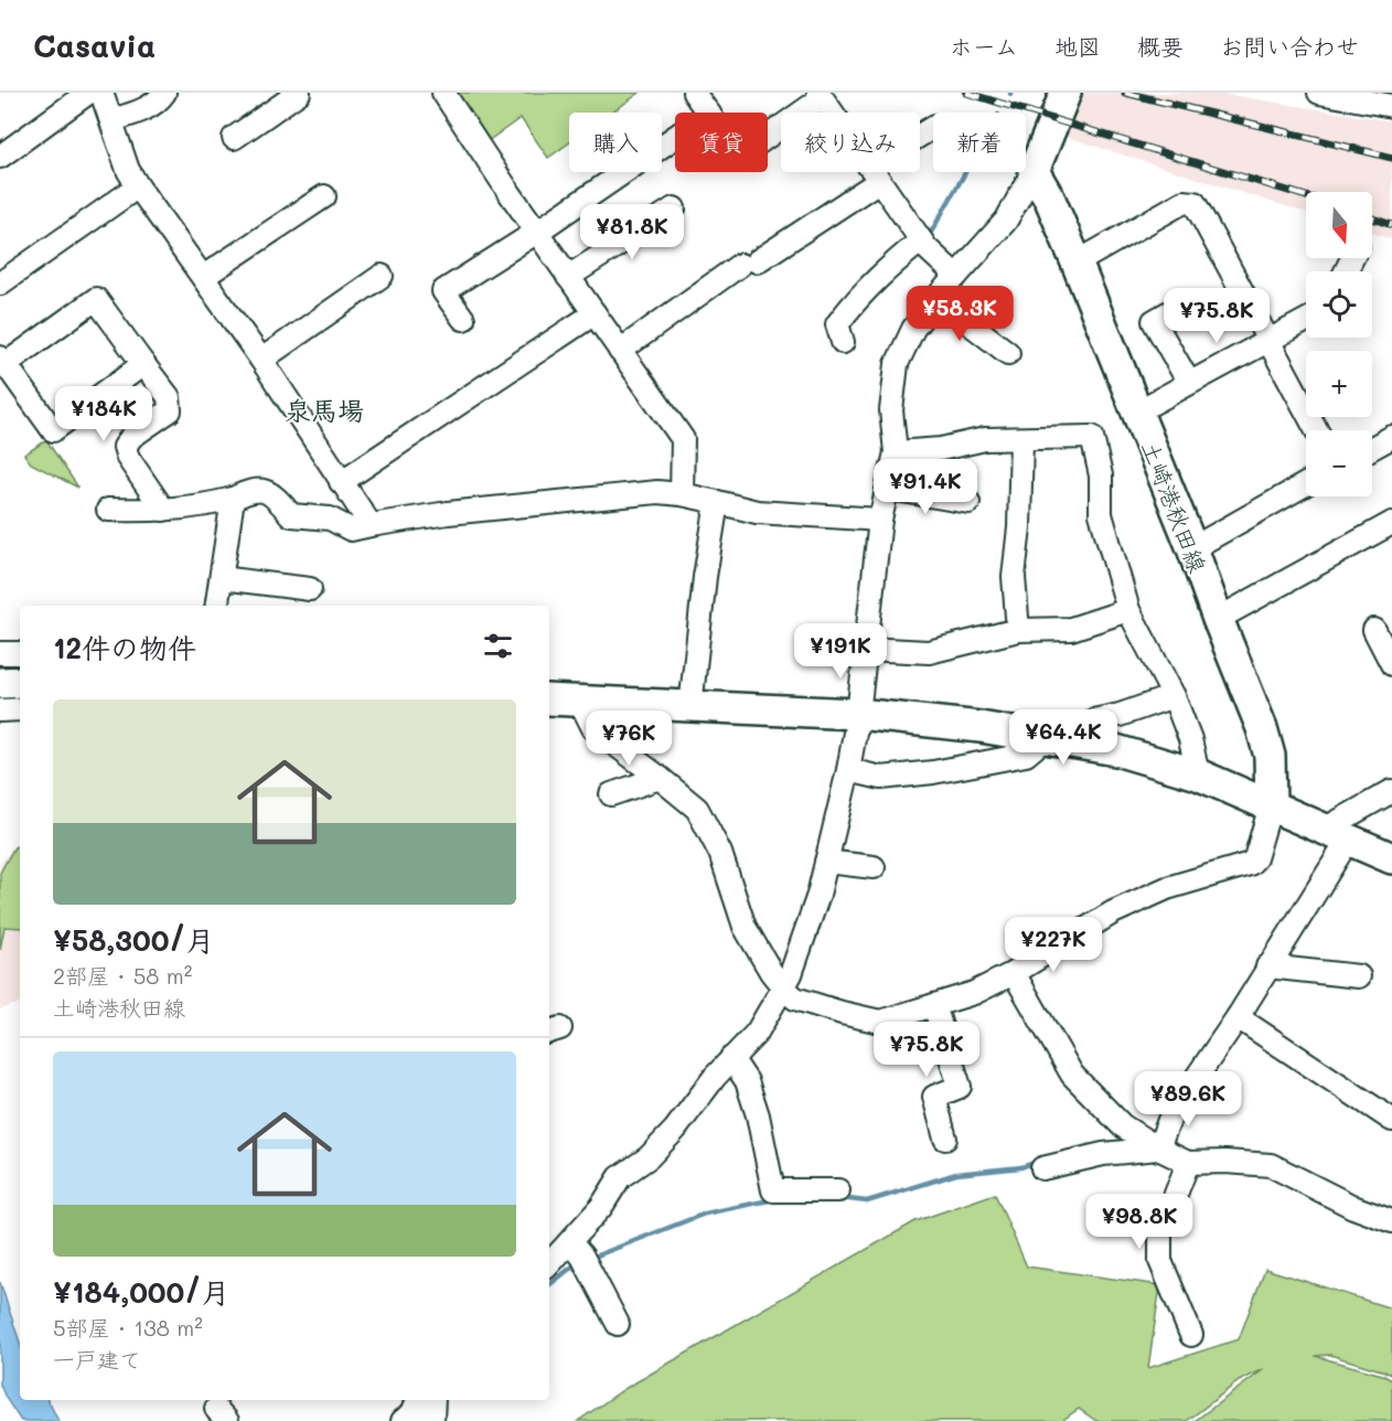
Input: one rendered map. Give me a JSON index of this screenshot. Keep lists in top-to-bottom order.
{
  "streets": {
    "main road": ["土崎港秋田線"]
  },
  "districts": ["泉馬場"],
  "north": "bottom",
  "page": {
    "header": "Casavia",
    "nav": [
      "ホーム",
      "地図",
      "概要",
      "お問い合わせ"
    ],
    "chip": [
      "購入",
      "賃貸",
      "絞り込み",
      "新着"
    ],
    "map_buttons": ["+", "−"],
    "price": [
      "¥81.8K",
      "¥58.3K",
      "¥75.8K",
      "¥184K",
      "¥91.4K",
      "¥191K",
      "¥64.4K",
      "¥76K",
      "¥227K",
      "¥75.8K",
      "¥89.6K",
      "¥98.8K"
    ],
    "heading": "12件の物件",
    "list": [
      {
        "name": "¥58,300/月",
        "note": "2部屋 · 58 m² · 土崎港秋田線"
      },
      {
        "name": "¥184,000/月",
        "note": "5部屋 · 138 m² · 一戸建て"
      }
    ]
  }
}
